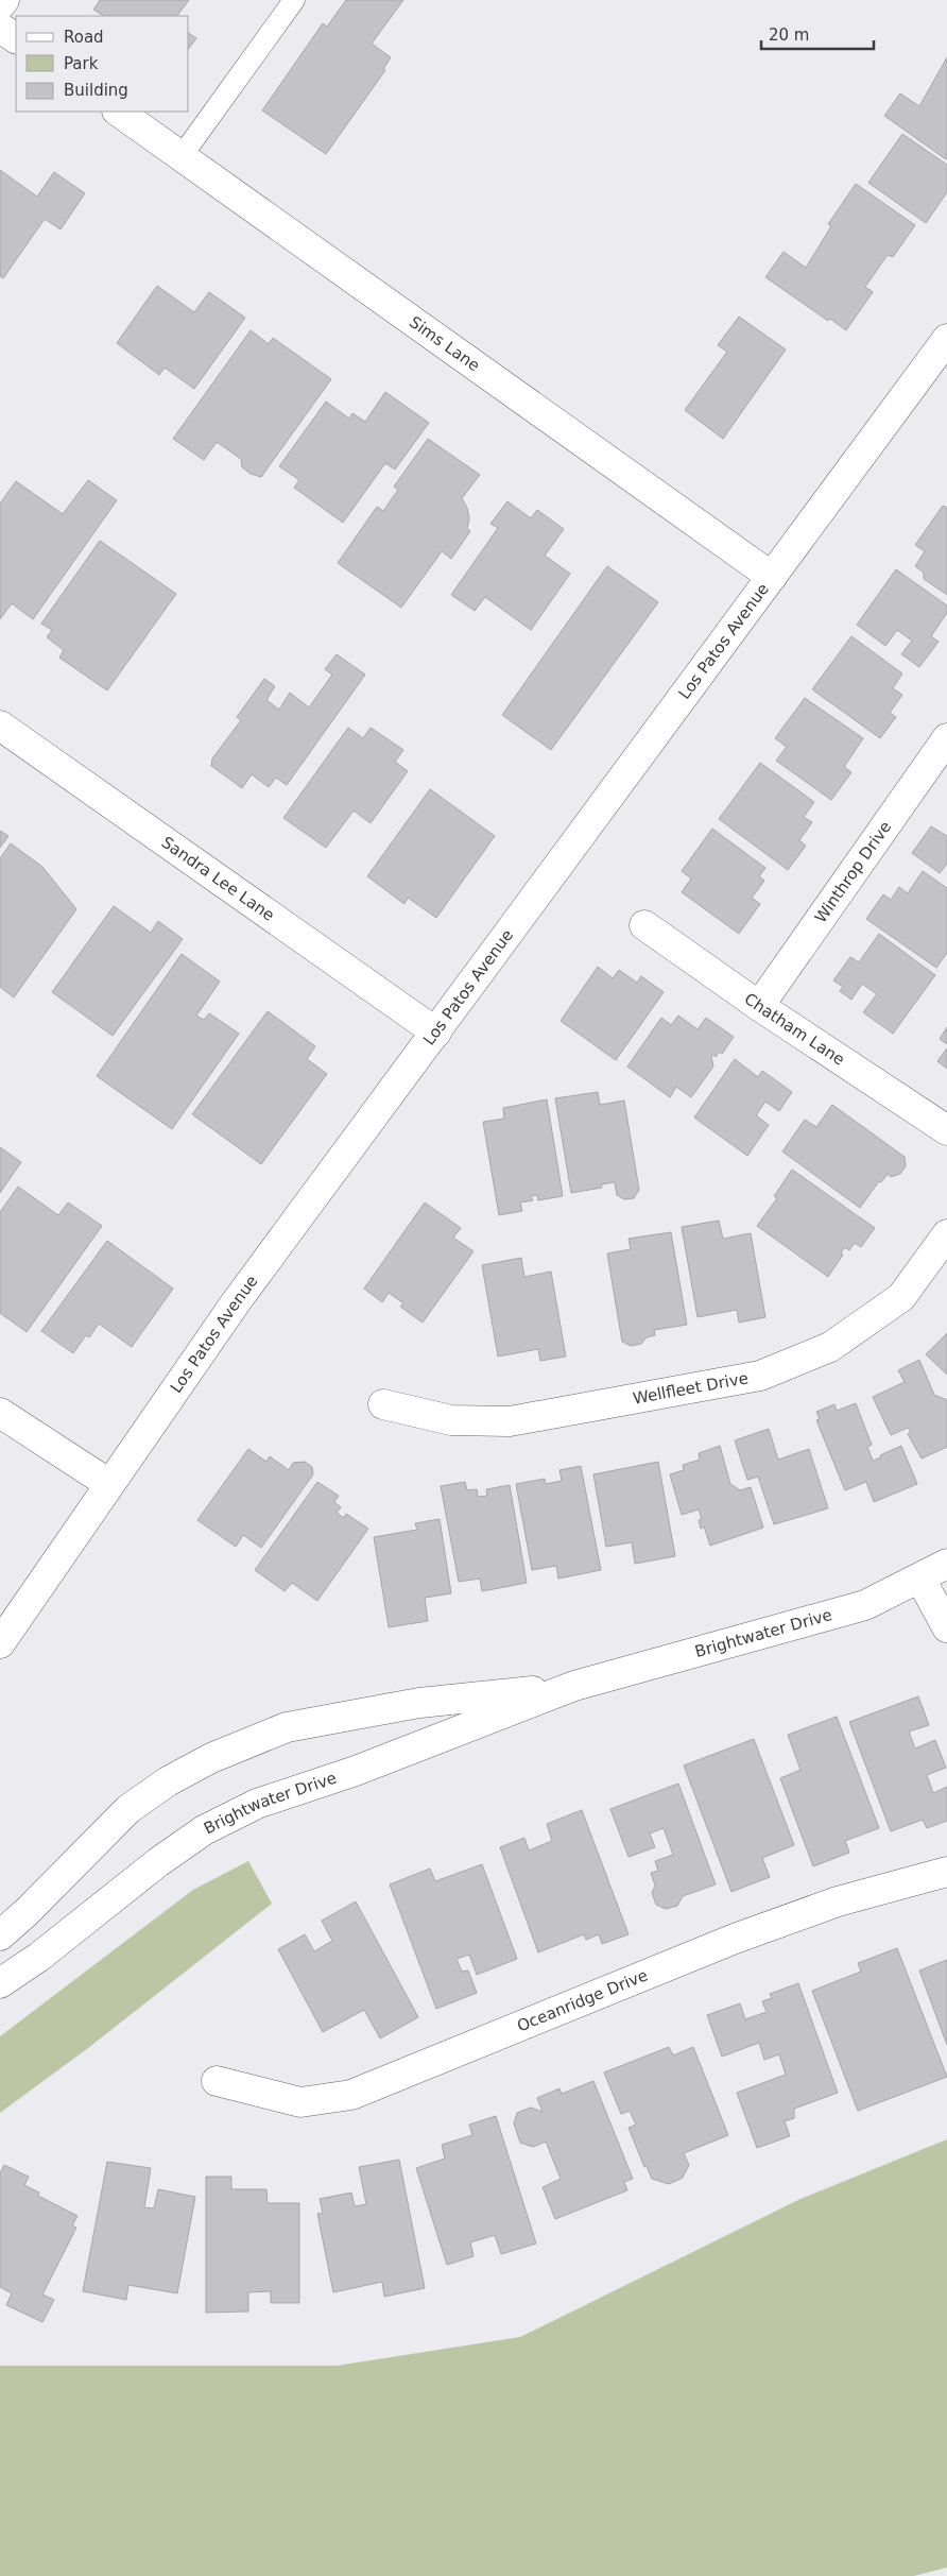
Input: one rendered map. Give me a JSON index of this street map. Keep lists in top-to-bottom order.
{
  "streets": {
    "street": [
      "Sims Lane",
      "Los Patos Avenue",
      "Winthrop Drive",
      "Sandra Lee Lane",
      "Chatham Lane",
      "Wellfleet Drive",
      "Brightwater Drive",
      "Oceanridge Drive"
    ]
  },
  "crossings": [
    ["Sims Lane", "Los Patos Avenue"],
    ["Los Patos Avenue", "Sandra Lee Lane"],
    ["Winthrop Drive", "Chatham Lane"]
  ],
  "legend": ["Road", "Park", "Building"],
  "scale_bar": "20 m"
}
